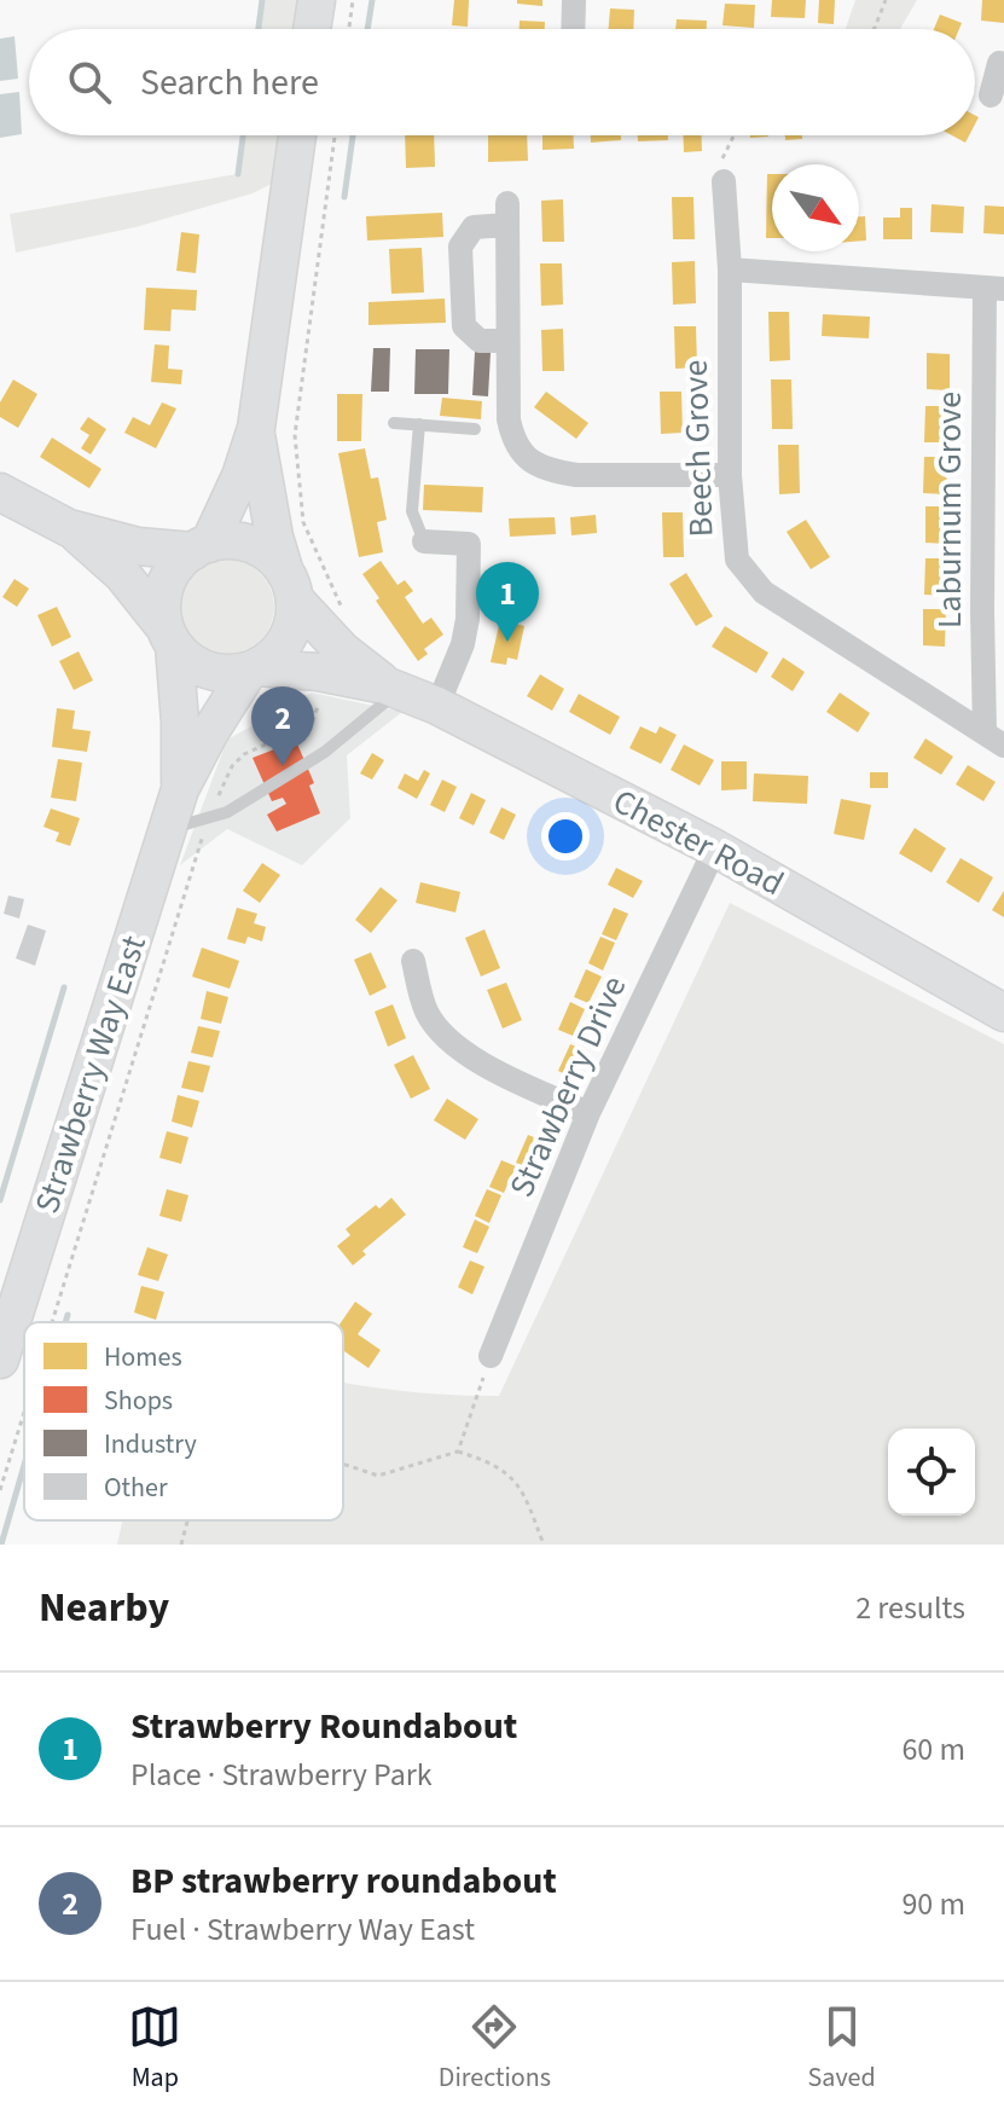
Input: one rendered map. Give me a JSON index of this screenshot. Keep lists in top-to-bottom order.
{
  "streets": {
    "main road": ["Chester Road", "Strawberry Way East"],
    "street": ["Beech Grove", "Laburnum Grove", "Strawberry Drive"]
  },
  "crossings": [
    ["Beech Grove", "Laburnum Grove"],
    ["Chester Road", "Strawberry Way East"],
    ["Chester Road", "Strawberry Drive"]
  ],
  "legend": [
    "Homes",
    "Shops",
    "Industry",
    "Other"
  ],
  "north": "bottom right",
  "page": {
    "search": "Search here",
    "pins": ["1", "2"],
    "heading": ["Nearby", "2 results"],
    "list": [
      {
        "mark": "1",
        "name": "Strawberry Roundabout",
        "note": "Place · Strawberry Park",
        "value": "60 m"
      },
      {
        "mark": "2",
        "name": "BP strawberry roundabout",
        "note": "Fuel · Strawberry Way East",
        "value": "90 m"
      }
    ],
    "nav": ["Map", "Directions", "Saved"]
  }
}
